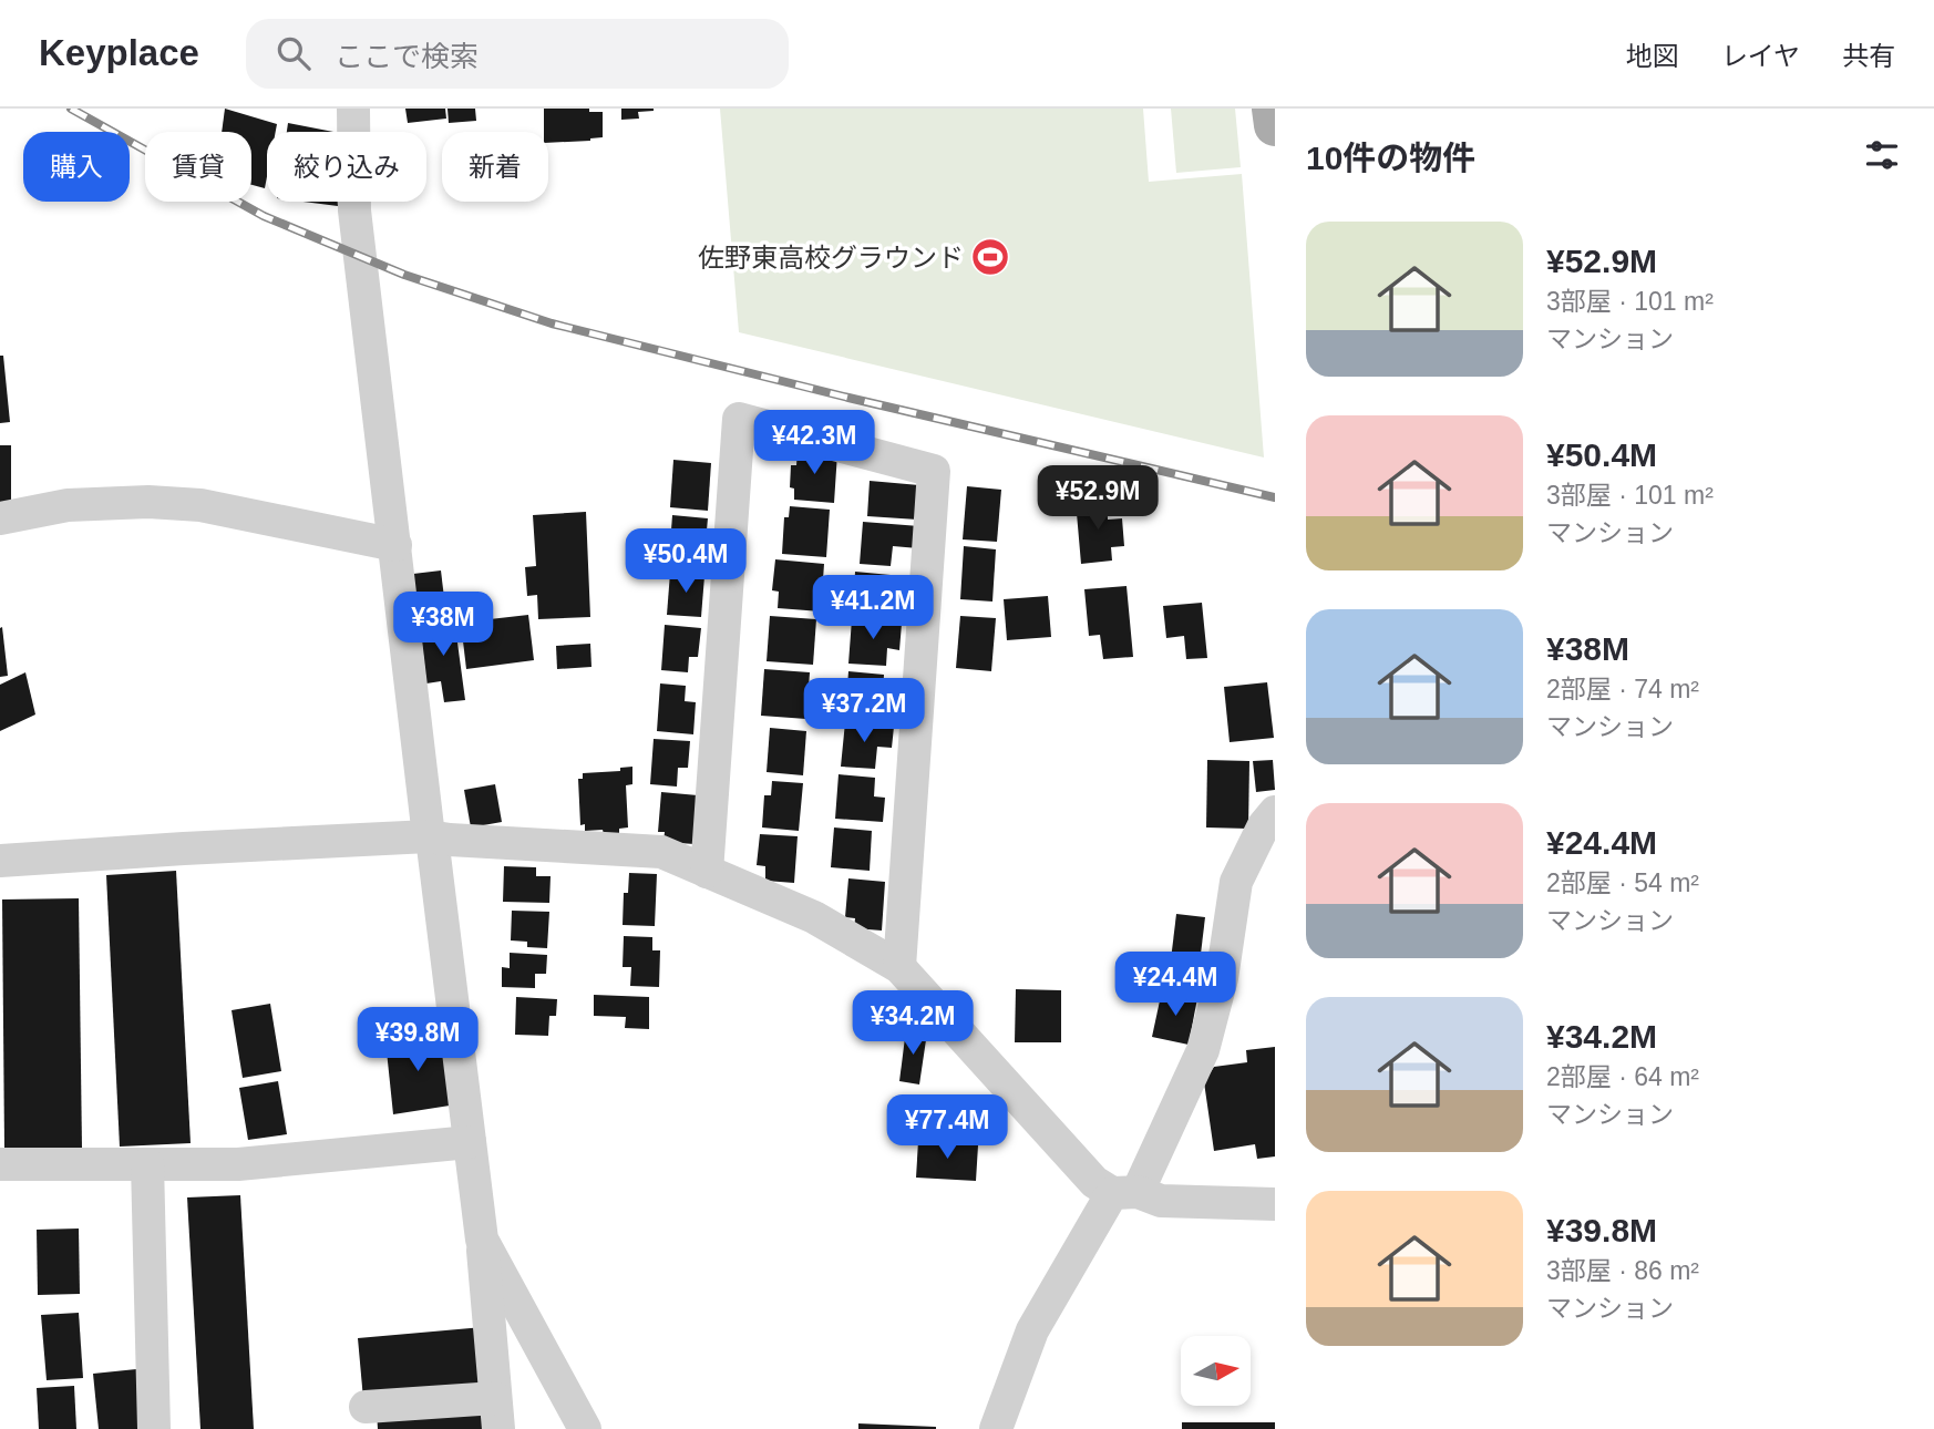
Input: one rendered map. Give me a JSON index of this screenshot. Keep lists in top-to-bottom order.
{
  "places": {
    "sports": ["佐野東高校グラウンド"]
  },
  "north": "right",
  "page": {
    "header": "Keyplace",
    "search": "ここで検索",
    "nav": ["地図", "レイヤ", "共有"],
    "heading": "10件の物件",
    "chip": [
      "購入",
      "賃貸",
      "絞り込み",
      "新着"
    ],
    "list": [
      {
        "name": "¥52.9M",
        "note": "3部屋 · 101 m² · マンション"
      },
      {
        "name": "¥50.4M",
        "note": "3部屋 · 101 m² · マンション"
      },
      {
        "name": "¥38M",
        "note": "2部屋 · 74 m² · マンション"
      },
      {
        "name": "¥24.4M",
        "note": "2部屋 · 54 m² · マンション"
      },
      {
        "name": "¥34.2M",
        "note": "2部屋 · 64 m² · マンション"
      },
      {
        "name": "¥39.8M",
        "note": "3部屋 · 86 m² · マンション"
      }
    ],
    "price": [
      "¥42.3M",
      "¥52.9M",
      "¥50.4M",
      "¥41.2M",
      "¥38M",
      "¥37.2M",
      "¥24.4M",
      "¥34.2M",
      "¥39.8M",
      "¥77.4M"
    ]
  }
}
